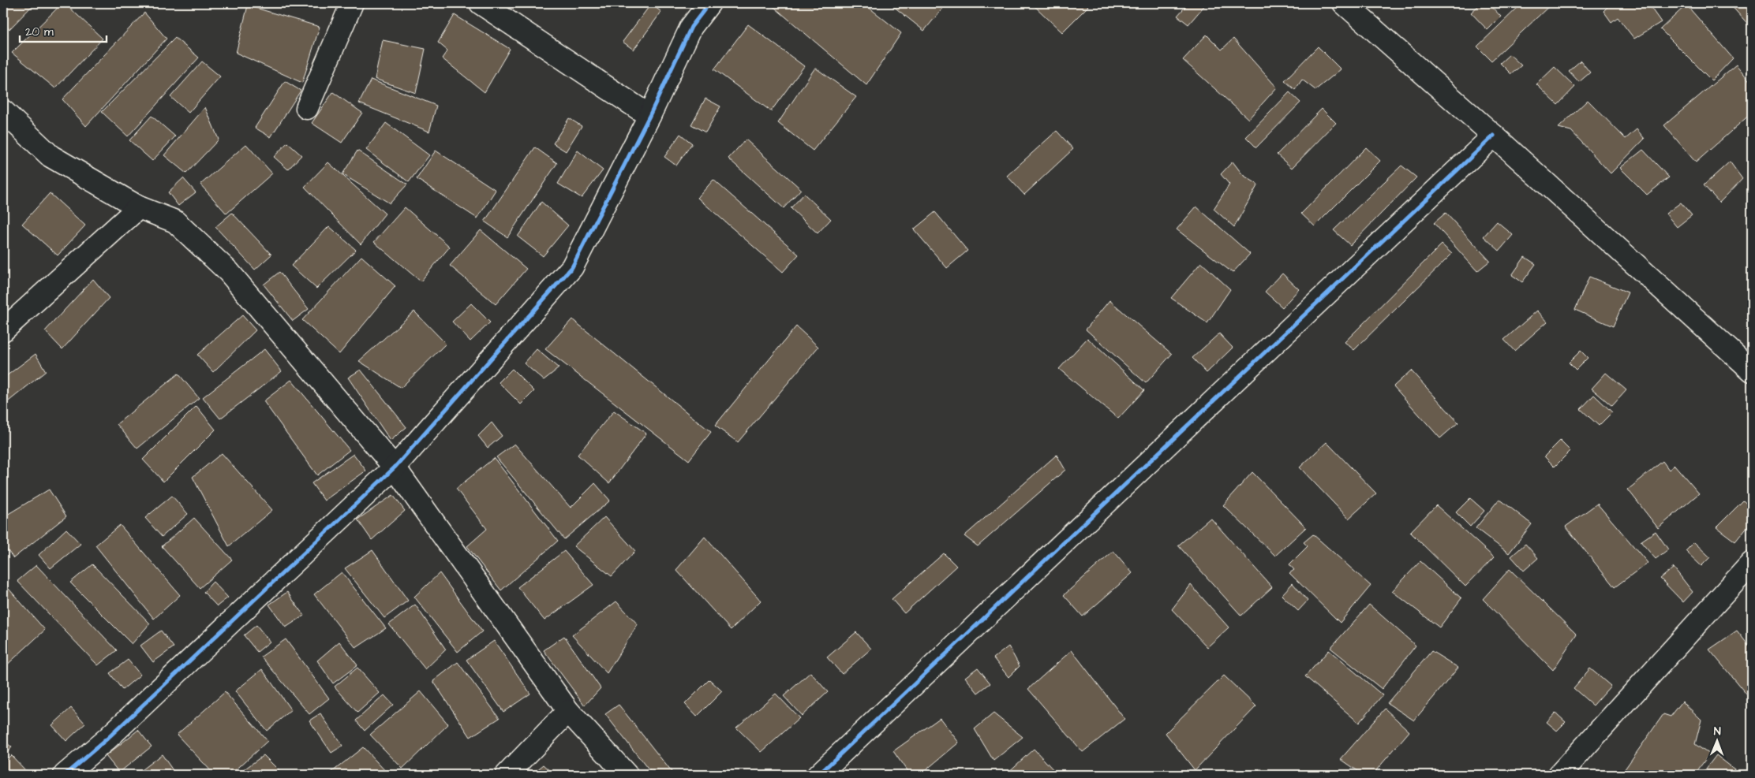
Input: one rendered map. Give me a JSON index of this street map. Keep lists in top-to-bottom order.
{
  "scale_bar": "20 m",
  "north": "top"
}
